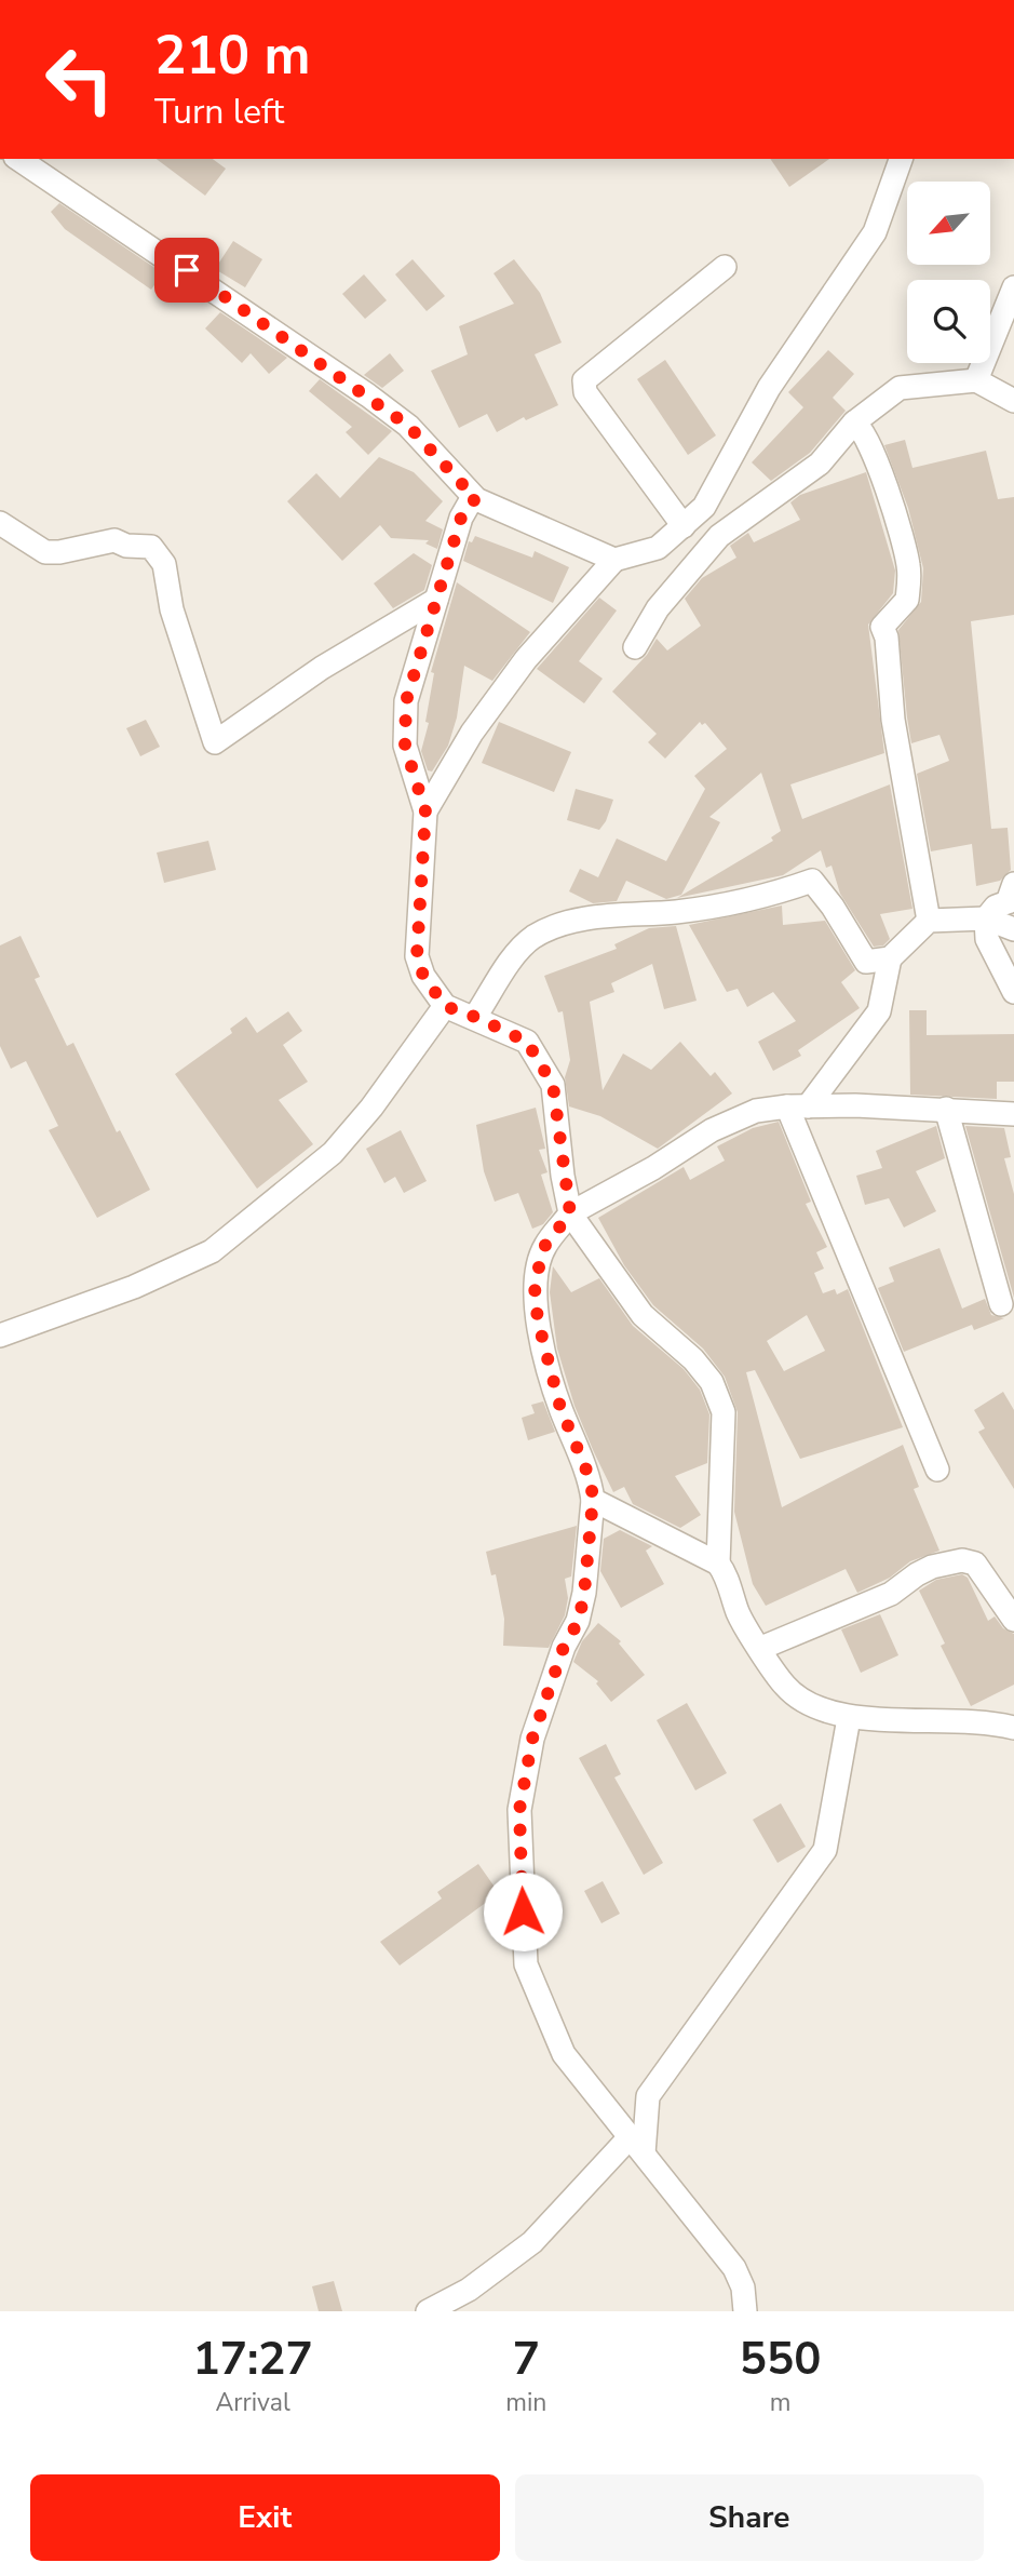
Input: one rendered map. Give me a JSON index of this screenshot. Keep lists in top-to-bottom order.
{
  "north": "bottom left",
  "page": {
    "turn": ["210 m", "Turn left"],
    "eta": [
      "17:27",
      "Arrival",
      "7",
      "min",
      "550",
      "m"
    ],
    "buttons": ["Exit", "Share"]
  }
}
